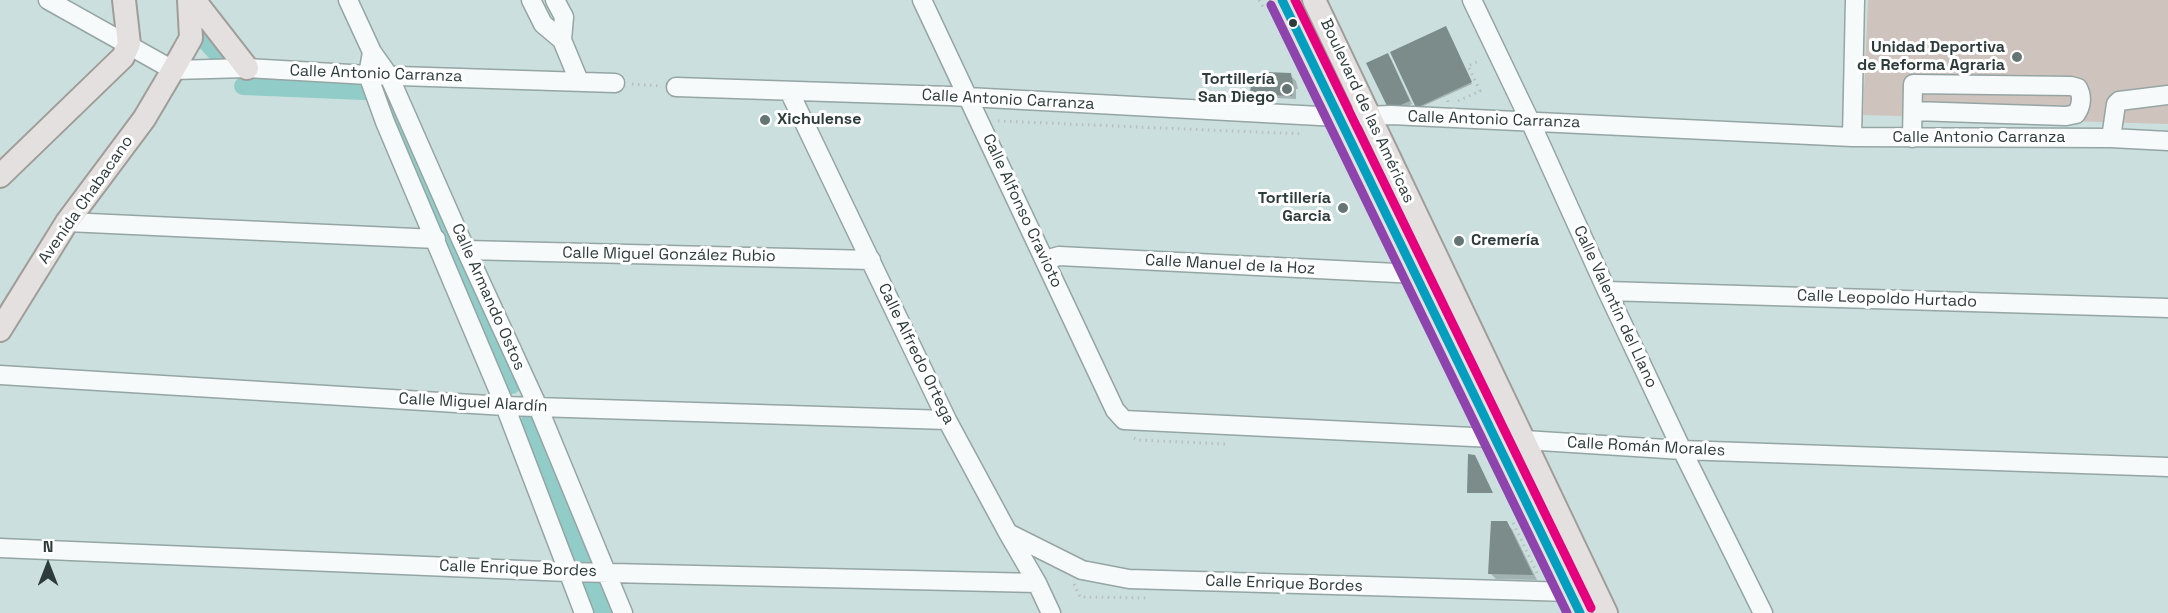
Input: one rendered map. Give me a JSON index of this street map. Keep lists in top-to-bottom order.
{
  "streets": {
    "main road": ["Boulevard de las Américas", "Avenida Chabacano"],
    "street": [
      "Calle Antonio Carranza",
      "Calle Alfonso Cravioto",
      "Calle Miguel González Rubio",
      "Calle Manuel de la Hoz",
      "Calle Armando Ostos",
      "Calle Leopoldo Hurtado",
      "Calle Valentín del Llano",
      "Calle Alfredo Ortega",
      "Calle Miguel Alardín",
      "Calle Román Morales",
      "Calle Enrique Bordes"
    ]
  },
  "crossings": [
    ["Calle Antonio Carranza", "Boulevard de las Américas"],
    ["Calle Antonio Carranza", "Avenida Chabacano"],
    ["Calle Antonio Carranza", "Calle Alfonso Cravioto"],
    ["Calle Antonio Carranza", "Calle Armando Ostos"],
    ["Calle Antonio Carranza", "Calle Valentín del Llano"],
    ["Calle Antonio Carranza", "Calle Alfredo Ortega"],
    ["Boulevard de las Américas", "Calle Manuel de la Hoz"],
    ["Boulevard de las Américas", "Calle Román Morales"],
    ["Boulevard de las Américas", "Calle Enrique Bordes"],
    ["Calle Alfonso Cravioto", "Calle Manuel de la Hoz"],
    ["Calle Alfonso Cravioto", "Calle Román Morales"],
    ["Calle Miguel González Rubio", "Calle Armando Ostos"],
    ["Calle Miguel González Rubio", "Calle Alfredo Ortega"],
    ["Calle Armando Ostos", "Calle Miguel Alardín"],
    ["Calle Armando Ostos", "Calle Enrique Bordes"],
    ["Calle Leopoldo Hurtado", "Calle Valentín del Llano"],
    ["Calle Valentín del Llano", "Calle Román Morales"],
    ["Calle Alfredo Ortega", "Calle Miguel Alardín"],
    ["Calle Alfredo Ortega", "Calle Enrique Bordes"]
  ],
  "places": [
    "Unidad Deportiva de Reforma Agraria",
    "Tortillería San Diego",
    "Xichulense",
    "Tortillería Garcia",
    "Cremería"
  ],
  "north": "top"
}
